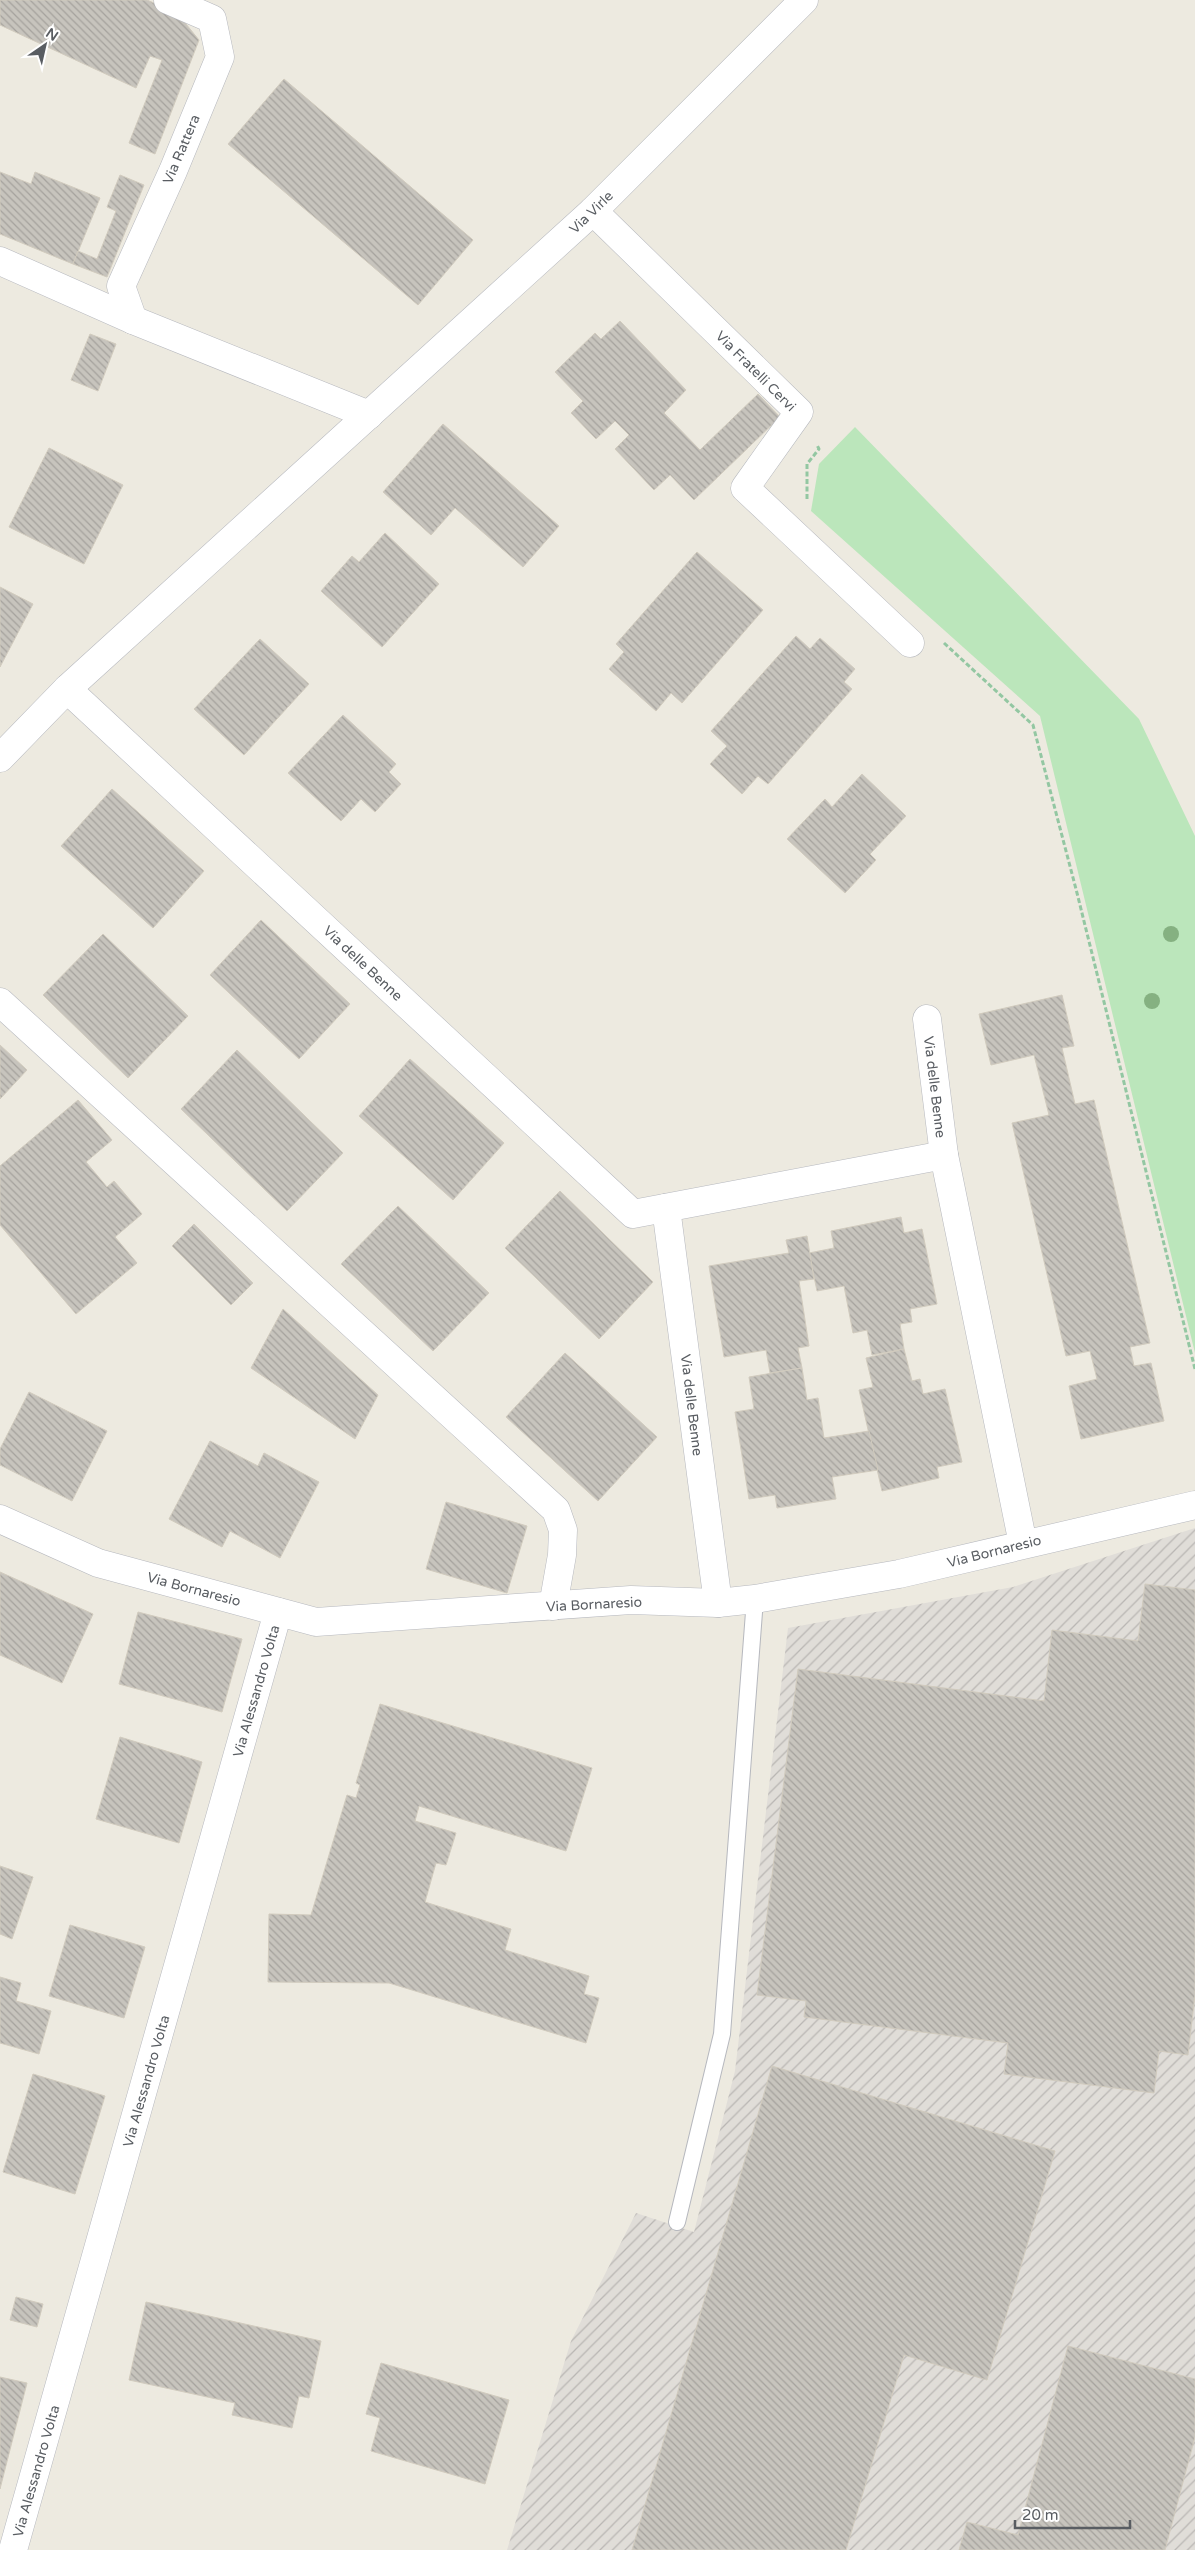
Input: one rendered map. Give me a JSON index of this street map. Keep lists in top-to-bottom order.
{
  "streets": {
    "street": [
      "Via Rattera",
      "Via Virle",
      "Via Fratelli Cervi",
      "Via delle Benne",
      "Via Bornaresio",
      "Via Alessandro Volta"
    ]
  },
  "crossings": [
    ["Via Virle", "Via Fratelli Cervi"],
    ["Via Virle", "Via delle Benne"],
    ["Via delle Benne", "Via Bornaresio"],
    ["Via Bornaresio", "Via Alessandro Volta"]
  ],
  "scale_bar": "20 m",
  "north": "top right"
}
